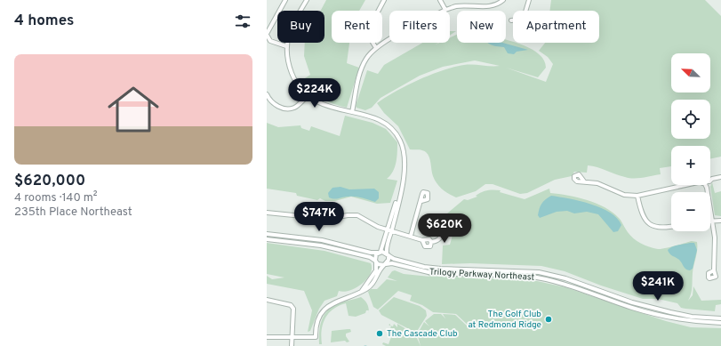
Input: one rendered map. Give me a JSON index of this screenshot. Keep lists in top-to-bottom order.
{
  "streets": {
    "street": ["Trilogy Parkway Northeast"]
  },
  "places": ["The Golf Club at Redmond Ridge", "The Cascade Club"],
  "north": "top left",
  "page": {
    "heading": "4 homes",
    "chip": [
      "Buy",
      "Rent",
      "Filters",
      "New",
      "Apartment"
    ],
    "list": [
      {
        "name": "$620,000",
        "note": "4 rooms · 140 m² · 235th Place Northeast"
      }
    ],
    "map_buttons": ["+", "−"],
    "price": [
      "$224K",
      "$747K",
      "$620K",
      "$241K"
    ]
  }
}
